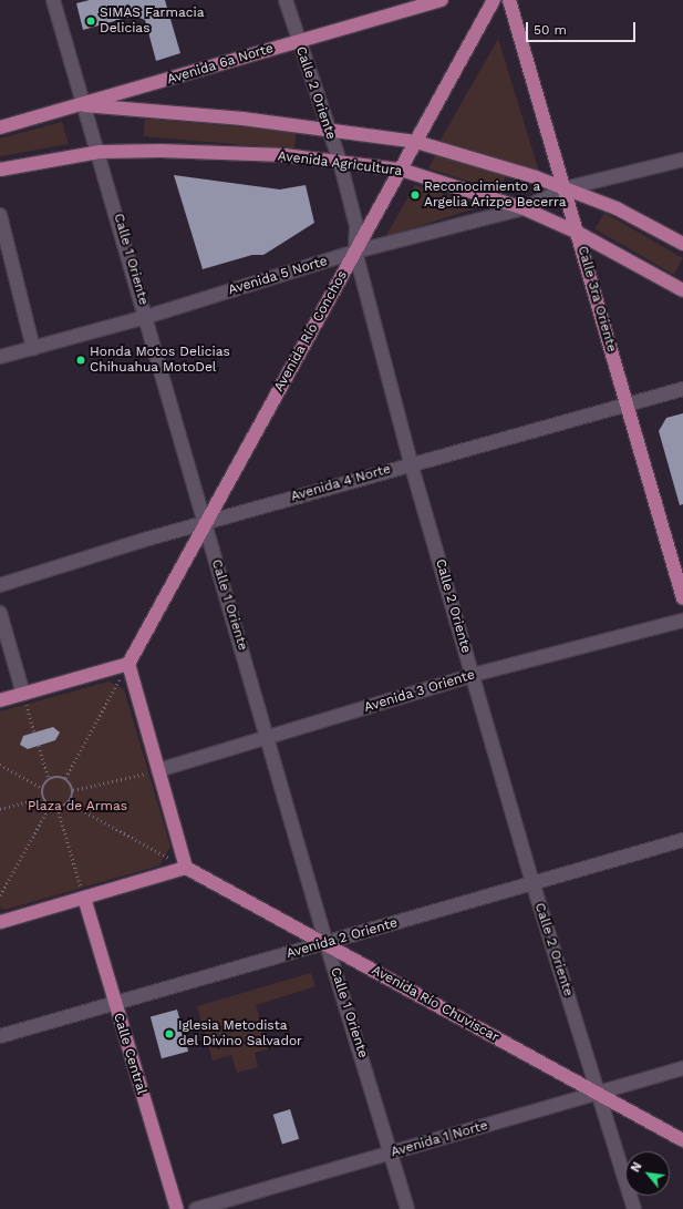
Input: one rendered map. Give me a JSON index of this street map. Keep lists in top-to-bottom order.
{
  "streets": {
    "main road": [
      "Avenida 6a Norte",
      "Avenida Agricultura",
      "Calle 3ra Oriente",
      "Avenida Río Conchos",
      "Avenida Río Chuviscar",
      "Calle Central"
    ],
    "street": [
      "Calle 2 Oriente",
      "Calle 1 Oriente",
      "Avenida 5 Norte",
      "Avenida 4 Norte",
      "Avenida 3 Oriente",
      "Avenida 2 Oriente",
      "Avenida 1 Norte"
    ]
  },
  "crossings": [
    ["Avenida 6a Norte", "Calle 2 Oriente"],
    ["Avenida 6a Norte", "Calle 1 Oriente"],
    ["Calle 2 Oriente", "Avenida Agricultura"],
    ["Calle 2 Oriente", "Avenida 5 Norte"],
    ["Calle 2 Oriente", "Avenida Río Conchos"],
    ["Calle 2 Oriente", "Avenida 4 Norte"],
    ["Calle 2 Oriente", "Avenida 3 Oriente"],
    ["Calle 2 Oriente", "Avenida 2 Oriente"],
    ["Calle 2 Oriente", "Avenida Río Chuviscar"],
    ["Calle 2 Oriente", "Avenida 1 Norte"],
    ["Avenida Agricultura", "Calle 1 Oriente"],
    ["Avenida Agricultura", "Avenida 5 Norte"],
    ["Avenida Agricultura", "Calle 3ra Oriente"],
    ["Avenida Agricultura", "Avenida Río Conchos"],
    ["Calle 1 Oriente", "Avenida 5 Norte"],
    ["Calle 1 Oriente", "Avenida Río Conchos"],
    ["Calle 1 Oriente", "Avenida 4 Norte"],
    ["Calle 1 Oriente", "Avenida 3 Oriente"],
    ["Calle 1 Oriente", "Avenida 2 Oriente"],
    ["Calle 1 Oriente", "Avenida Río Chuviscar"],
    ["Calle 1 Oriente", "Avenida 1 Norte"],
    ["Avenida 5 Norte", "Calle 3ra Oriente"],
    ["Avenida 5 Norte", "Avenida Río Conchos"],
    ["Calle 3ra Oriente", "Avenida 4 Norte"],
    ["Avenida Río Conchos", "Avenida 4 Norte"],
    ["Avenida 2 Oriente", "Avenida Río Chuviscar"],
    ["Avenida 2 Oriente", "Calle Central"],
    ["Avenida Río Chuviscar", "Avenida 1 Norte"]
  ],
  "parks": ["Plaza de Armas"],
  "places": [
    "SIMAS Farmacia Delicias",
    "Reconocimiento a Argelia Arizpe Becerra",
    "Honda Motos Delicias Chihuahua MotoDel",
    "Iglesia Metodista del Divino Salvador"
  ],
  "scale_bar": "50 m",
  "north": "top left"
}
